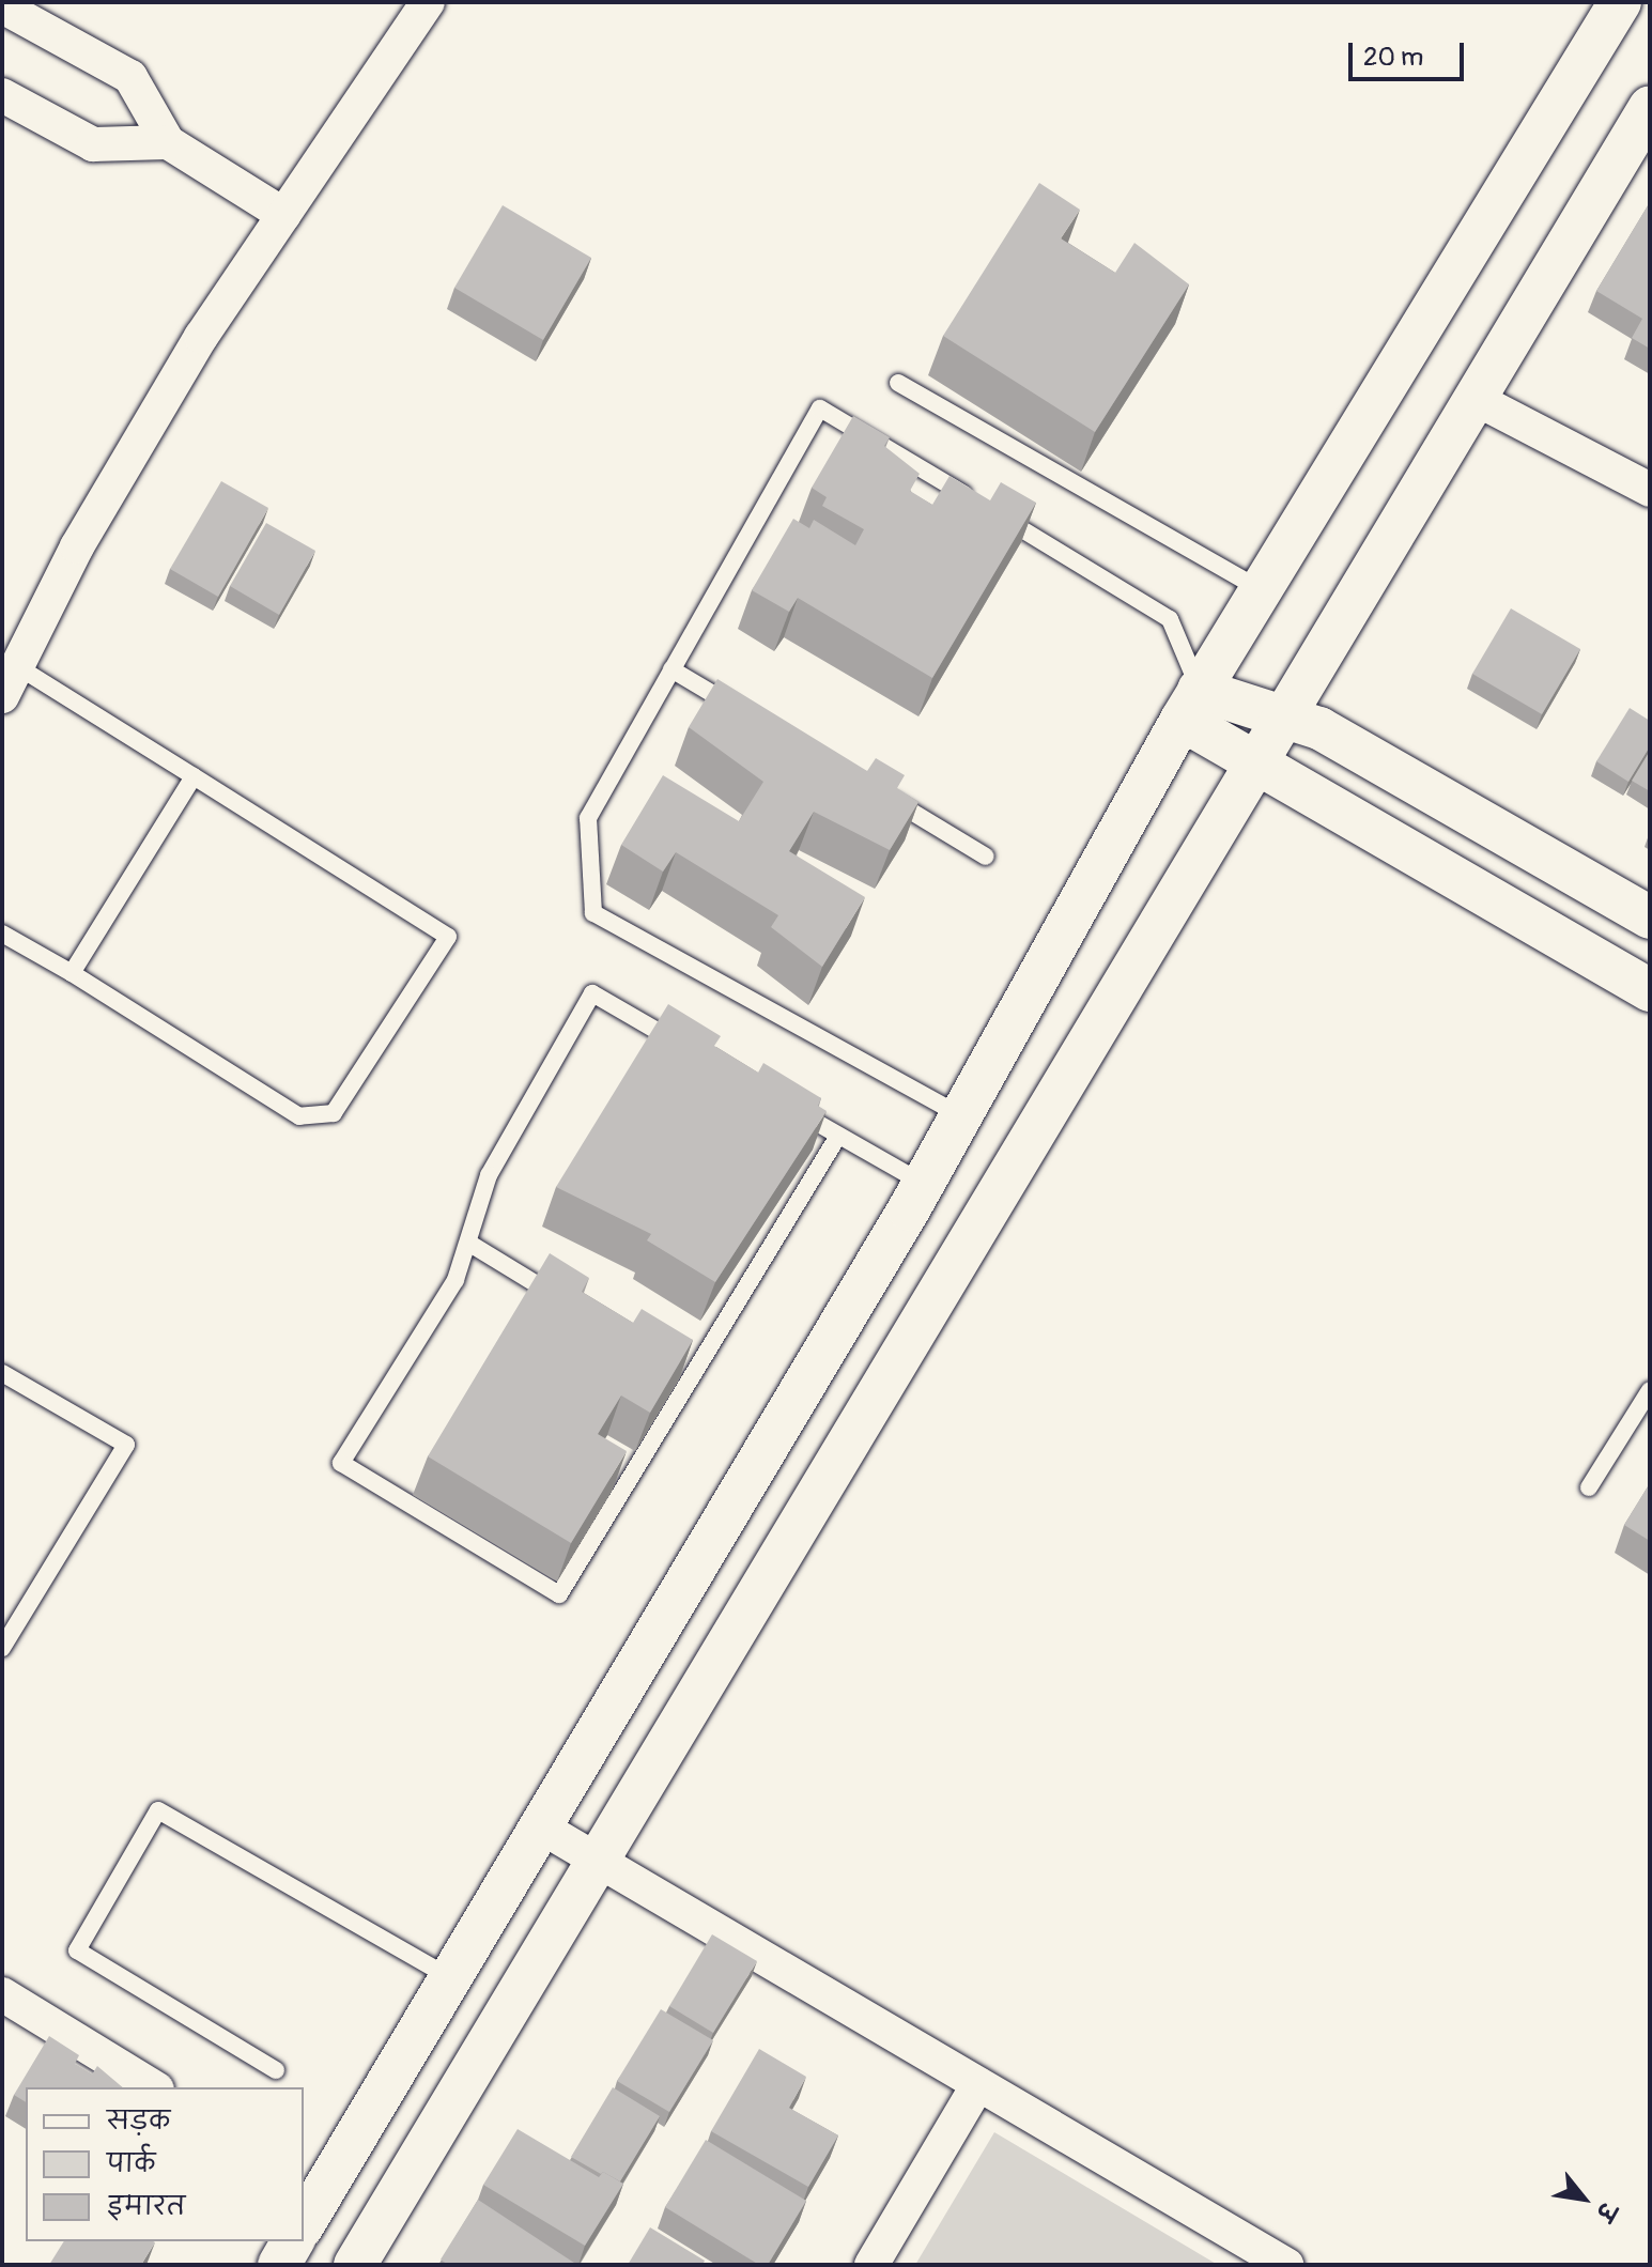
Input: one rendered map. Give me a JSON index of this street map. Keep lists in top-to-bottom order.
{
  "legend": ["सड़क", "पार्क", "इमारत"],
  "scale_bar": "20 m",
  "north": "bottom right"
}
